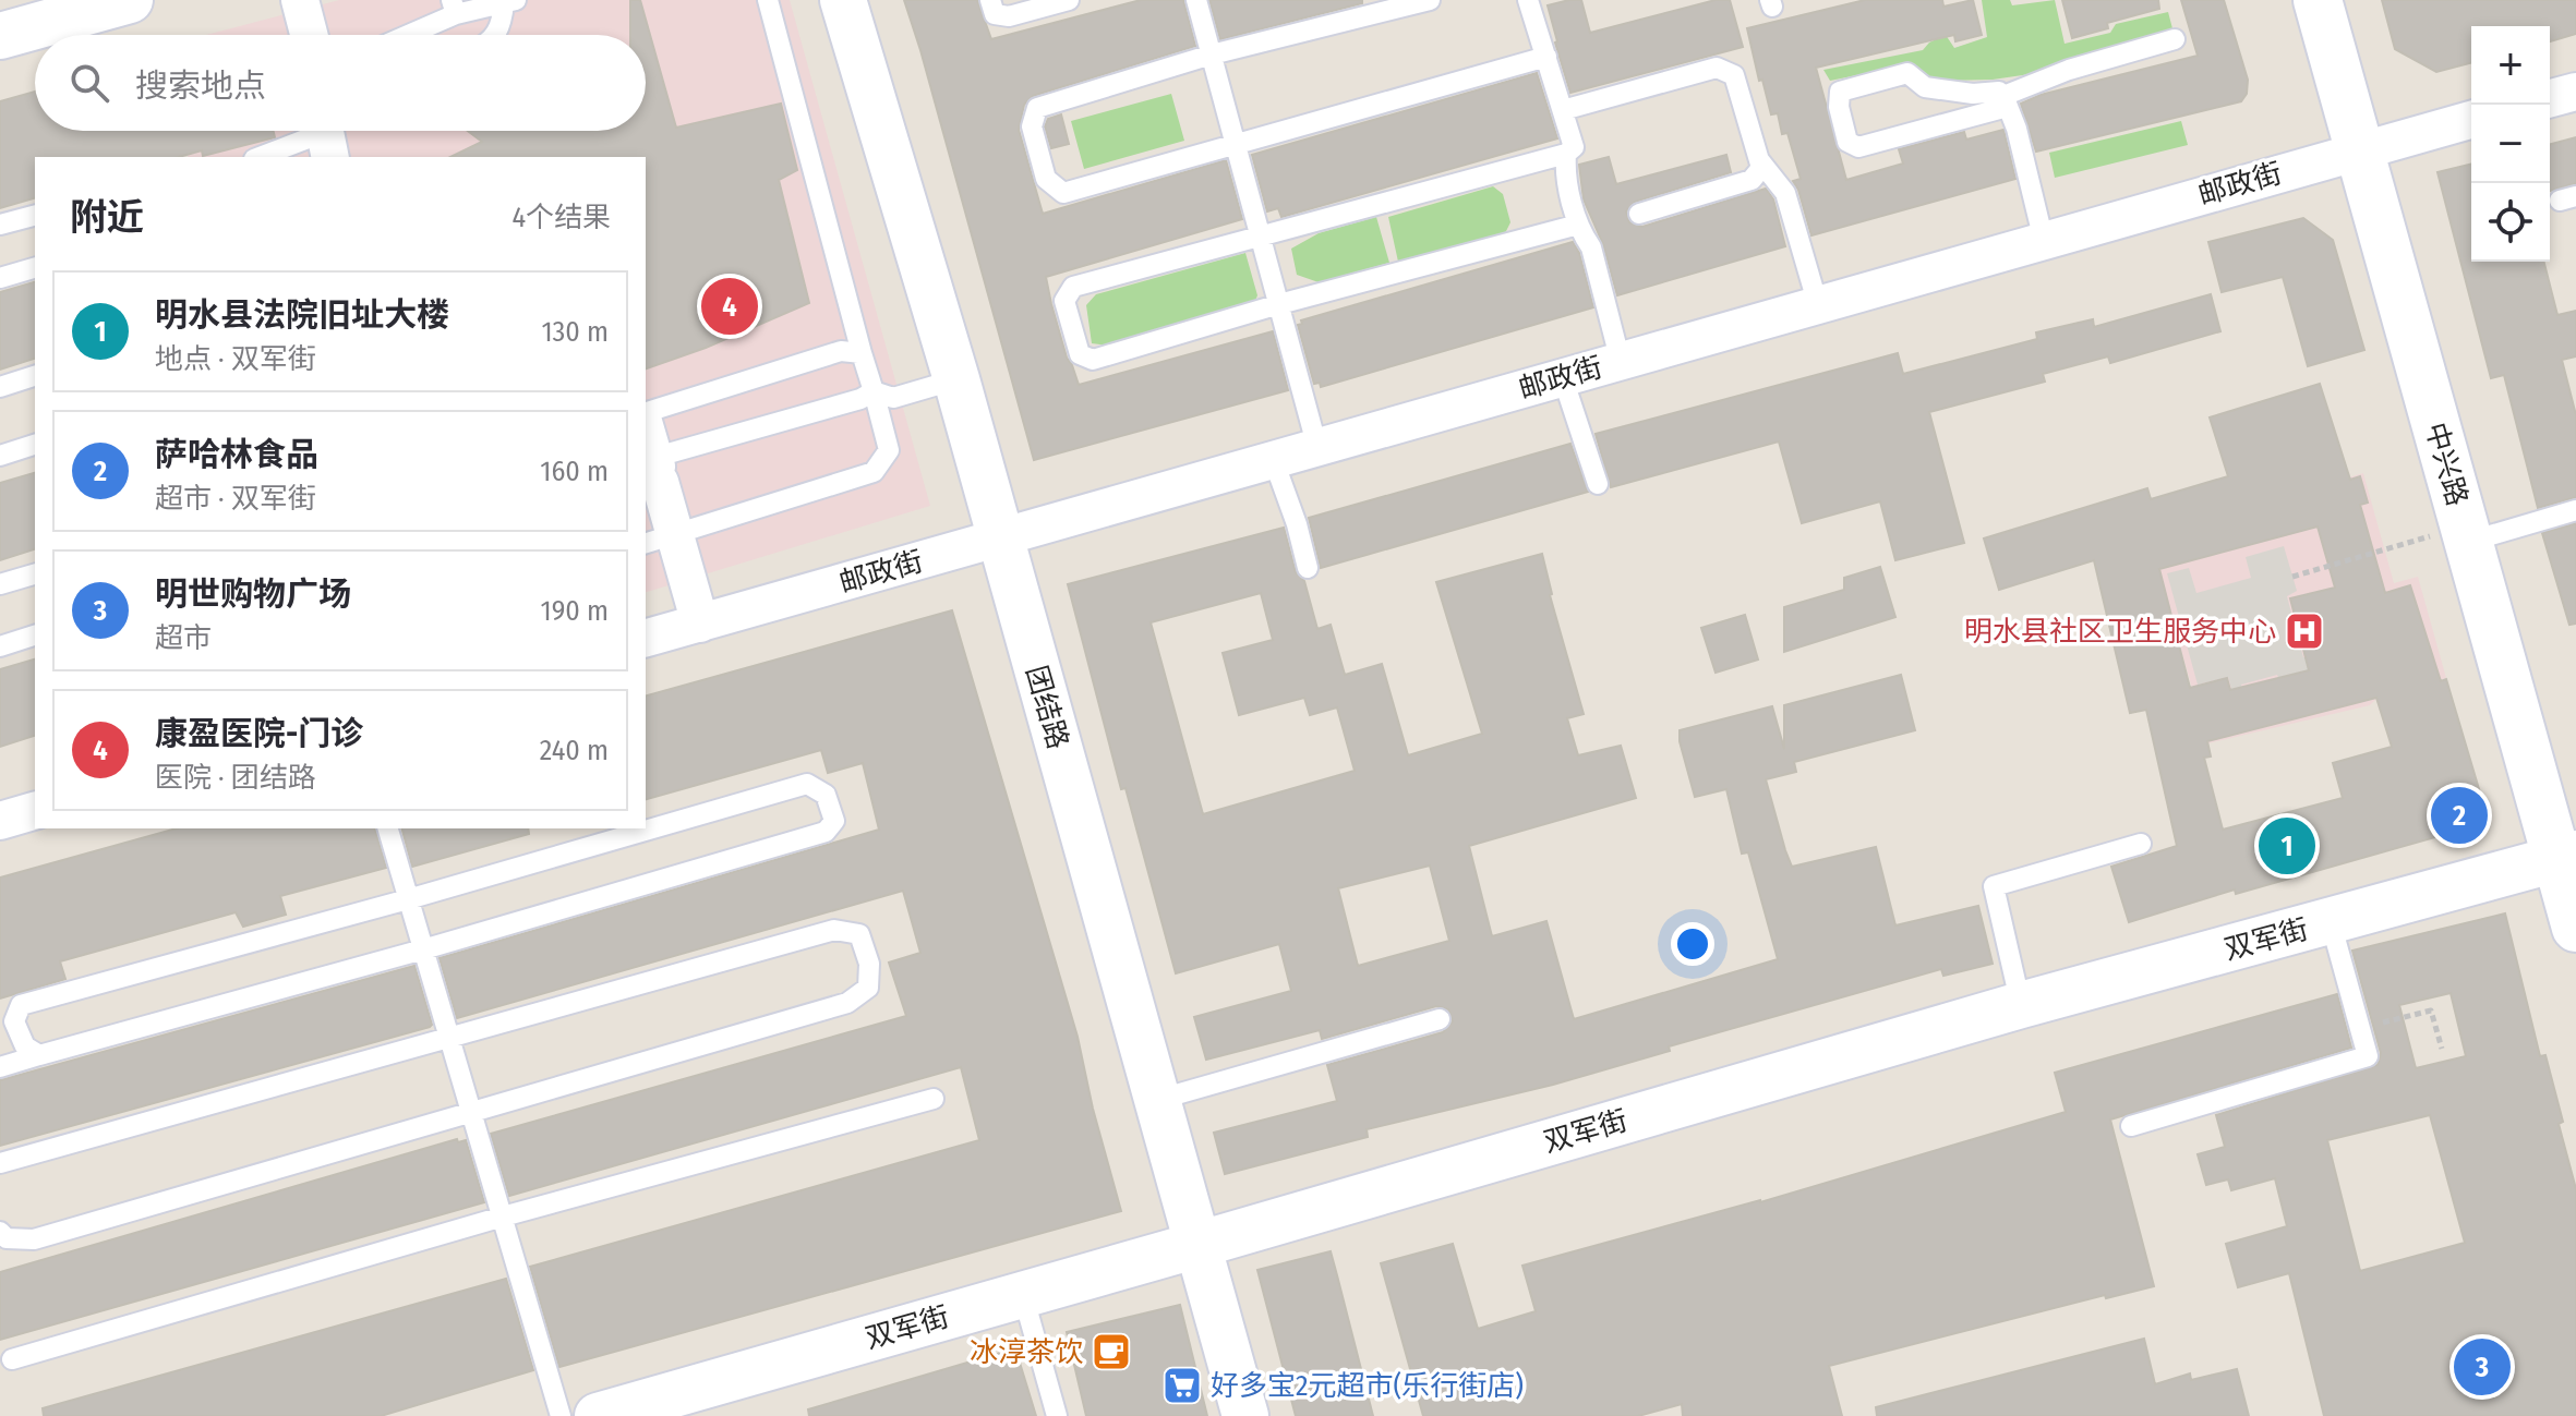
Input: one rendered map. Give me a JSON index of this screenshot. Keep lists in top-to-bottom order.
{
  "streets": {
    "main road": ["中兴路"],
    "street": ["邮政街", "团结路", "双军街"]
  },
  "crossings": [
    ["邮政街", "中兴路"],
    ["邮政街", "团结路"],
    ["中兴路", "双军街"],
    ["团结路", "双军街"]
  ],
  "places": {
    "hospital": ["明水县社区卫生服务中心"],
    "cafe": ["冰淳茶饮"],
    "supermarket": ["好多宝2元超市(乐行街店)"]
  },
  "page": {
    "map_buttons": ["+", "−"],
    "search": "搜索地点",
    "heading": ["附近", "4个结果"],
    "list": [
      {
        "mark": "1",
        "name": "明水县法院旧址大楼",
        "note": "地点 · 双军街",
        "value": "130 m"
      },
      {
        "mark": "2",
        "name": "萨哈林食品",
        "note": "超市 · 双军街",
        "value": "160 m"
      },
      {
        "mark": "3",
        "name": "明世购物广场",
        "note": "超市",
        "value": "190 m"
      },
      {
        "mark": "4",
        "name": "康盈医院-门诊",
        "note": "医院 · 团结路",
        "value": "240 m"
      }
    ],
    "pins": [
      "4",
      "2",
      "1",
      "3"
    ]
  }
}
